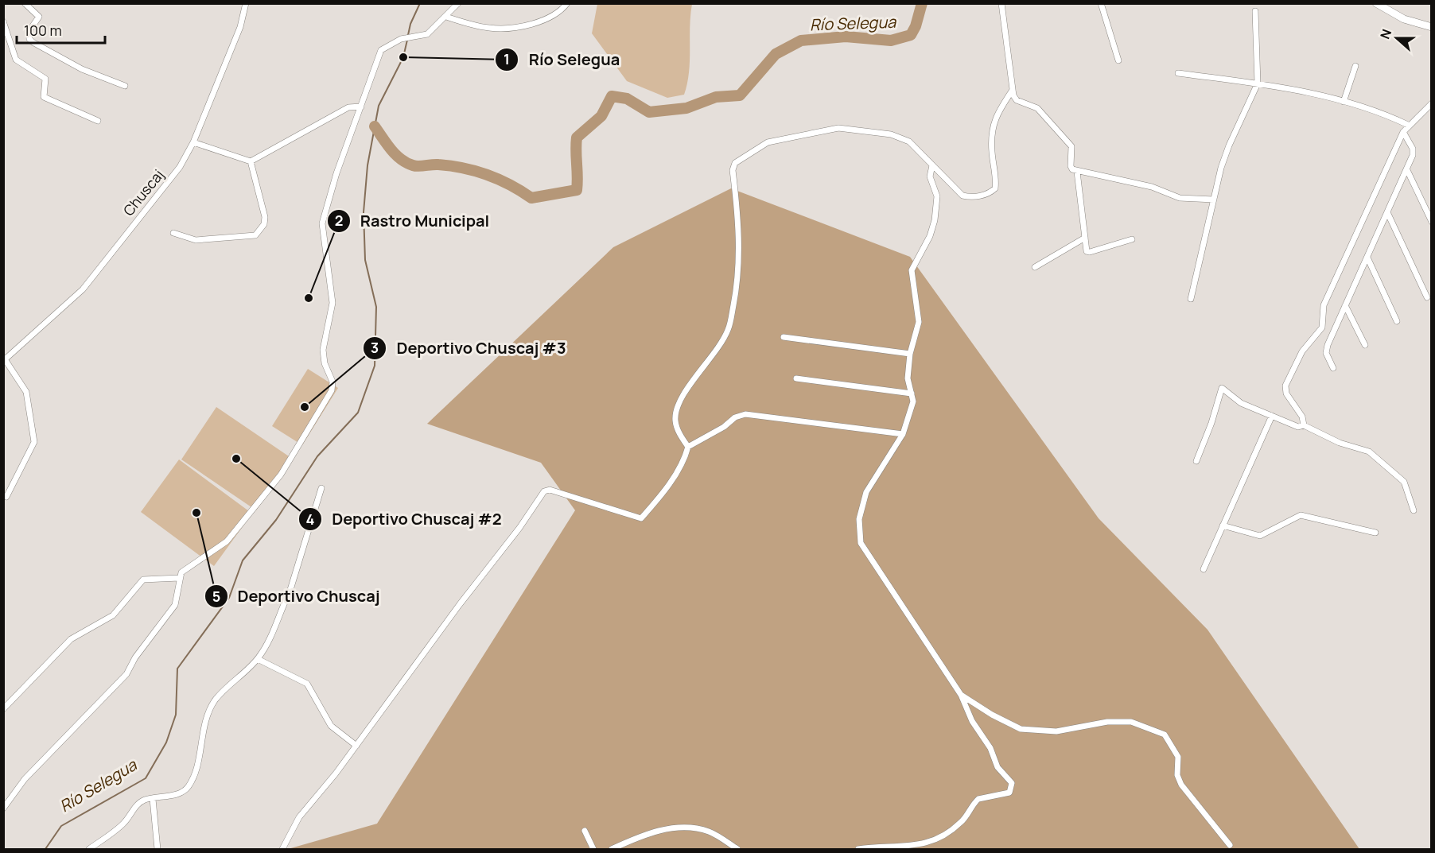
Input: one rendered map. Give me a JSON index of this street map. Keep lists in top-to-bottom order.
{
  "streets": {
    "street": ["Chuscaj"]
  },
  "water": ["Río Selegua"],
  "places": [
    "Río Selegua",
    "Rastro Municipal",
    "Deportivo Chuscaj #3",
    "Deportivo Chuscaj #2",
    "Deportivo Chuscaj"
  ],
  "scale_bar": "100 m",
  "north": "left"
}
